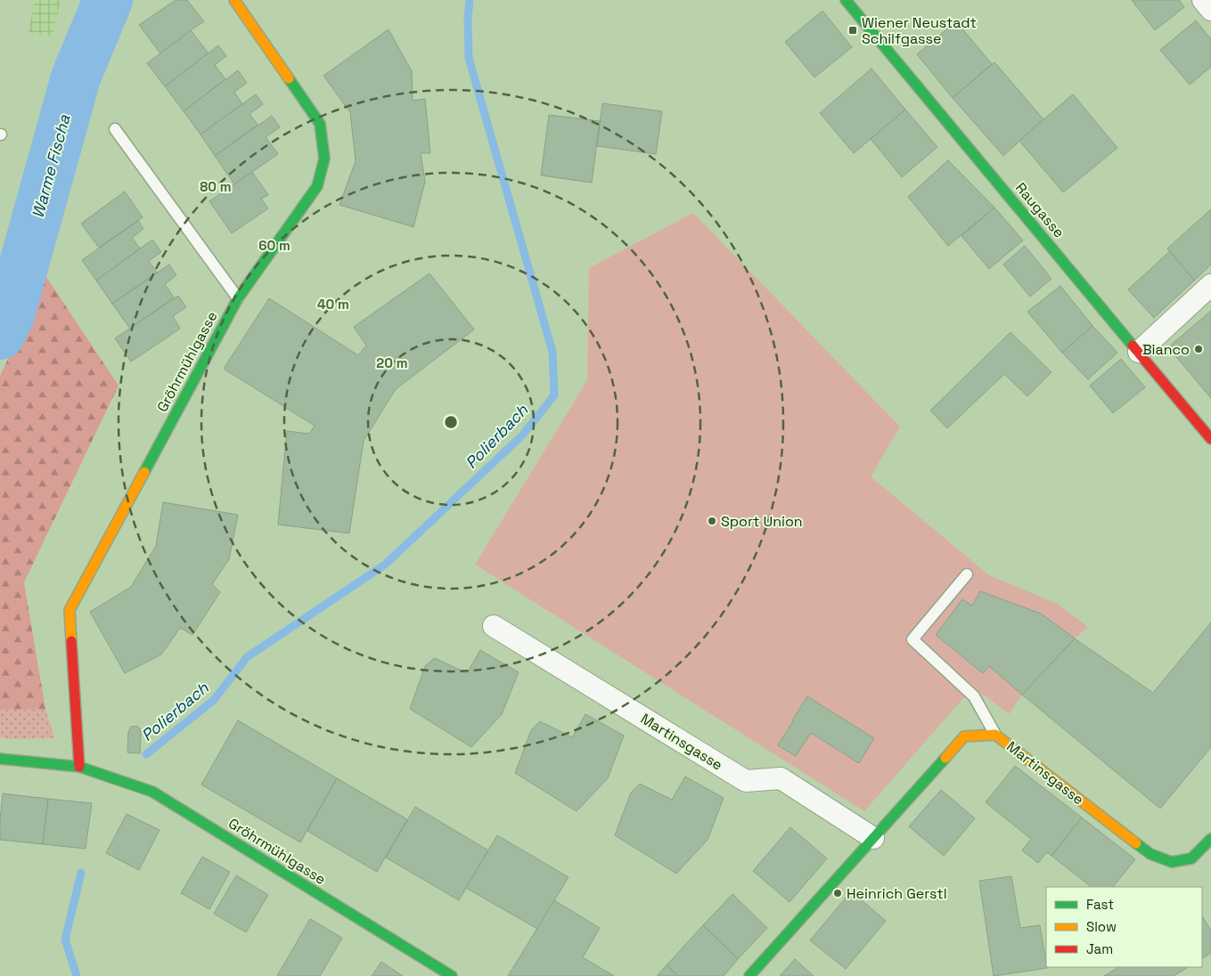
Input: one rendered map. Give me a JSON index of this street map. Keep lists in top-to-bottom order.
{
  "streets": {
    "street": ["Raugasse", "Gröhrmühlgasse", "Martinsgasse"]
  },
  "water": ["Warme Fischa", "Polierbach"],
  "places": {
    "transit": ["Wiener Neustadt Schilfgasse"],
    "other": ["Bianco", "Sport Union", "Heinrich Gerstl"]
  },
  "legend": ["Fast", "Slow", "Jam"],
  "rings": [
    "80 m",
    "60 m",
    "40 m",
    "20 m"
  ]
}
